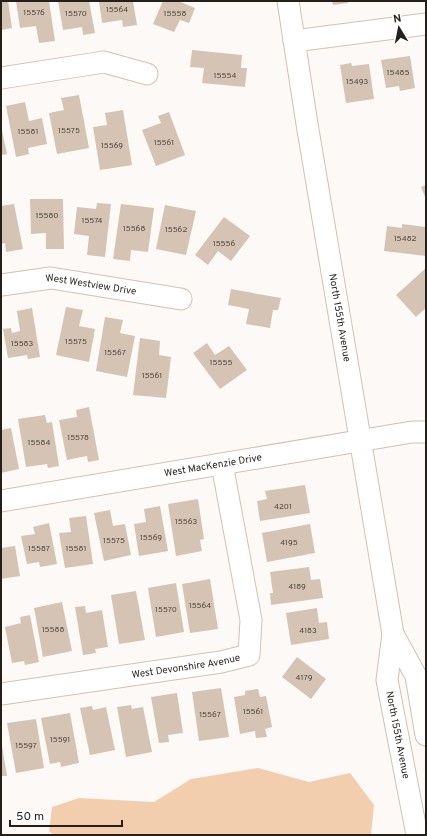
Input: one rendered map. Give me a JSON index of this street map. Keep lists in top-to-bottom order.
{
  "streets": {
    "street": [
      "West Westview Drive",
      "North 155th Avenue",
      "West MacKenzie Drive",
      "West Devonshire Avenue"
    ]
  },
  "crossings": [
    ["North 155th Avenue", "West MacKenzie Drive"],
    ["West MacKenzie Drive", "West Devonshire Avenue"]
  ],
  "house_numbers": [
    "15564",
    "15576",
    "15570",
    "15558",
    "15485",
    "15554",
    "15493",
    "15575",
    "15581",
    "15561",
    "15569",
    "15580",
    "15574",
    "15568",
    "15562",
    "15482",
    "15556",
    "15575",
    "15583",
    "15567",
    "15555",
    "15561",
    "15578",
    "15584",
    "4201",
    "15563",
    "15569",
    "15575",
    "4195",
    "15587",
    "15581",
    "4189",
    "15564",
    "15570",
    "15588",
    "4183",
    "4179",
    "15561",
    "15567",
    "15591",
    "15597"
  ],
  "scale_bar": "50 m",
  "north": "top"
}
